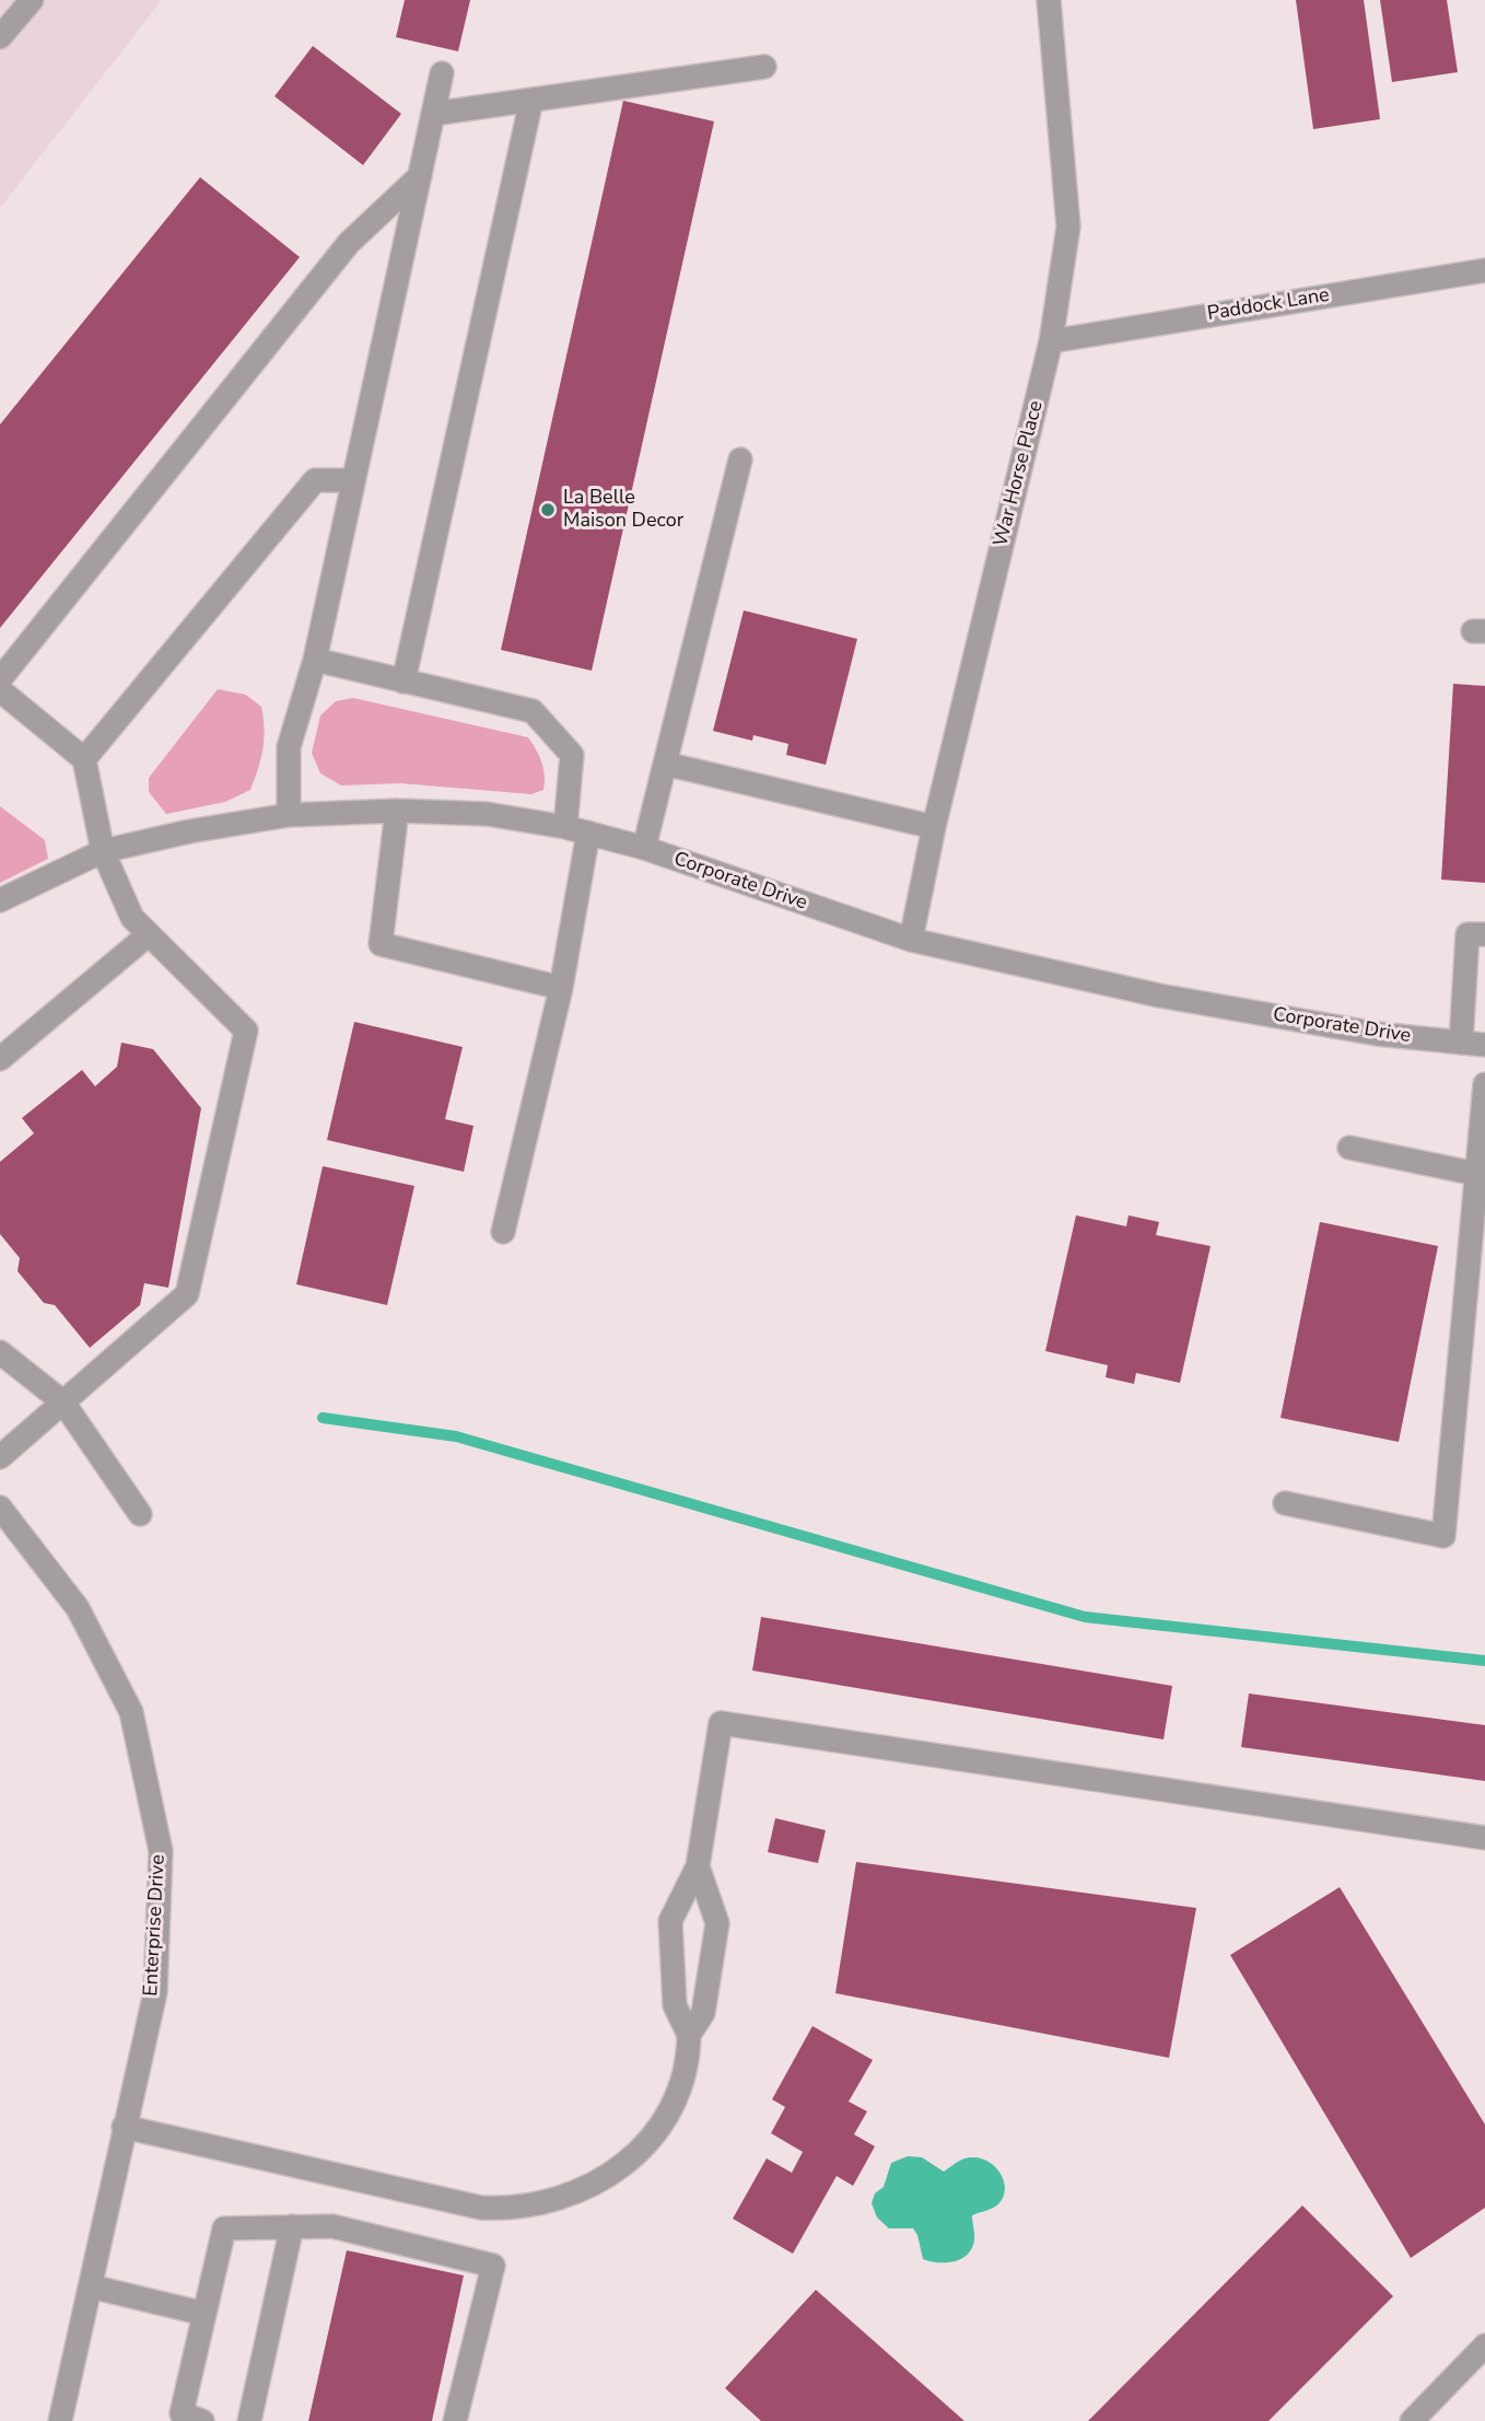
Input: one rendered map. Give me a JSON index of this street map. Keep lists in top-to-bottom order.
{
  "streets": {
    "street": [
      "Paddock Lane",
      "War Horse Place",
      "Corporate Drive",
      "Enterprise Drive"
    ]
  },
  "crossings": [
    ["Paddock Lane", "War Horse Place"],
    ["War Horse Place", "Corporate Drive"]
  ],
  "places": ["La Belle Maison Decor"]
}
